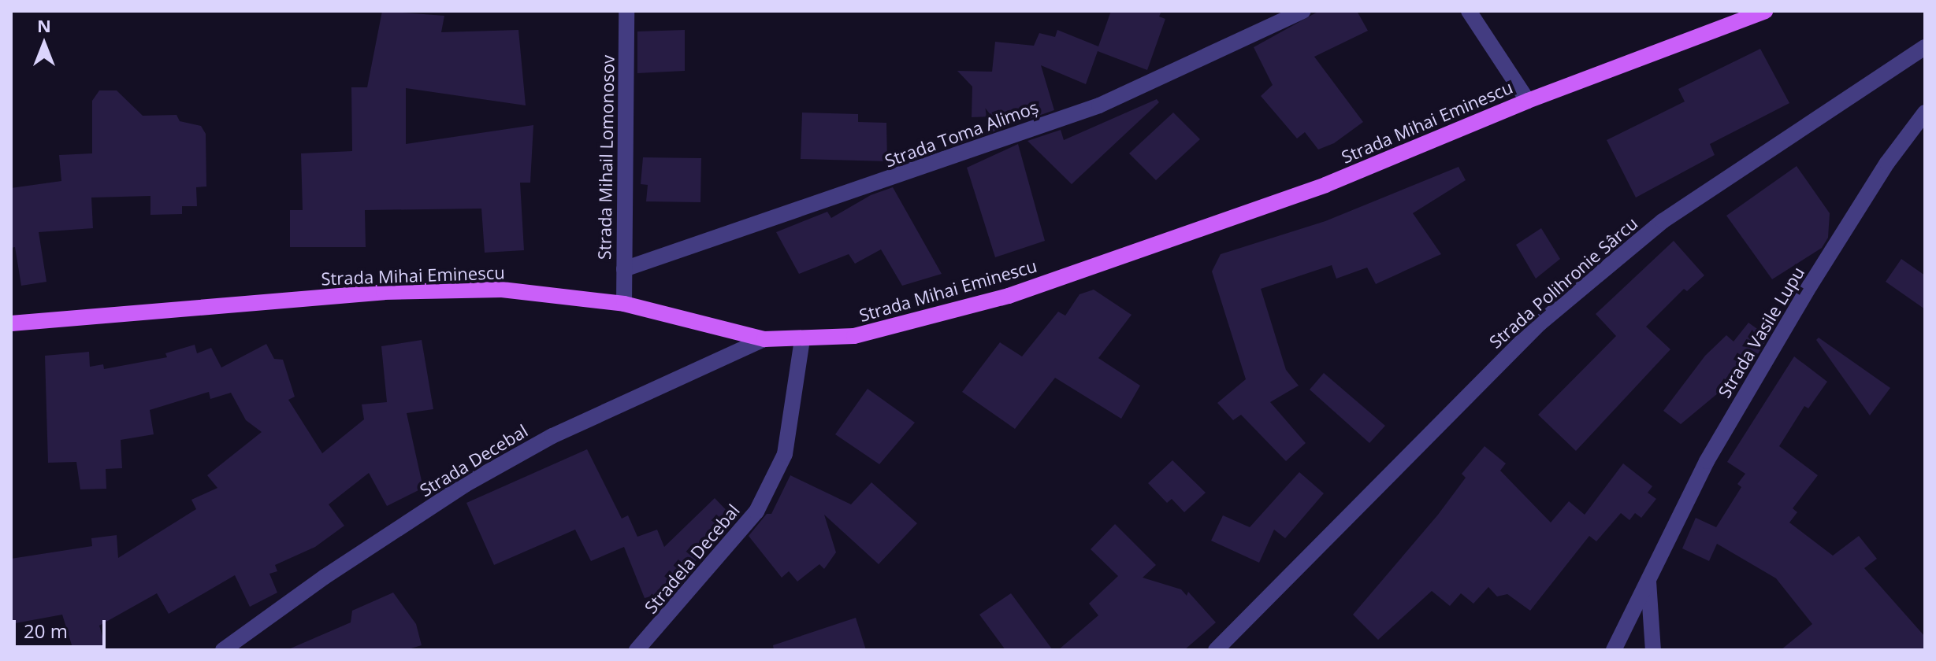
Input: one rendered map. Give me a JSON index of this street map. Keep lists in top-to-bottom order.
{
  "streets": {
    "main road": ["Strada Mihai Eminescu"],
    "street": [
      "Strada Toma Alimoș",
      "Strada Mihail Lomonosov",
      "Strada Polihronie Sârcu",
      "Strada Vasile Lupu",
      "Strada Decebal",
      "Stradela Decebal"
    ]
  },
  "crossings": [
    ["Strada Mihai Eminescu", "Strada Mihail Lomonosov"],
    ["Strada Mihai Eminescu", "Strada Decebal"],
    ["Strada Mihai Eminescu", "Stradela Decebal"],
    ["Strada Toma Alimoș", "Strada Mihail Lomonosov"]
  ],
  "scale_bar": "20 m",
  "north": "top"
}
